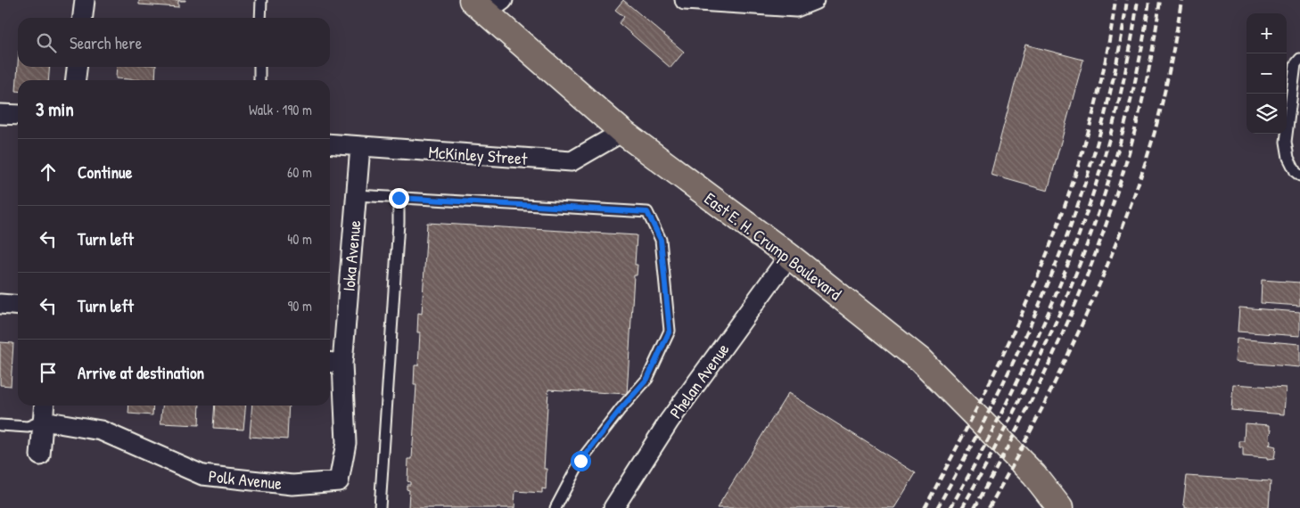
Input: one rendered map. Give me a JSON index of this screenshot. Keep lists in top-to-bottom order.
{
  "streets": {
    "main road": ["East E. H. Crump Boulevard"],
    "street": [
      "McKinley Street",
      "Ioka Avenue",
      "Phelan Avenue",
      "Polk Avenue"
    ]
  },
  "crossings": [
    ["McKinley Street", "East E. H. Crump Boulevard"],
    ["McKinley Street", "Ioka Avenue"],
    ["East E. H. Crump Boulevard", "Phelan Avenue"],
    ["Ioka Avenue", "Polk Avenue"]
  ],
  "page": {
    "map_buttons": ["+", "−"],
    "search": "Search here",
    "heading": ["3 min", "Walk · 190 m"],
    "list": [
      ["Continue", "60 m"],
      ["Turn left", "40 m"],
      ["Turn left", "90 m"],
      "Arrive at destination"
    ]
  }
}
